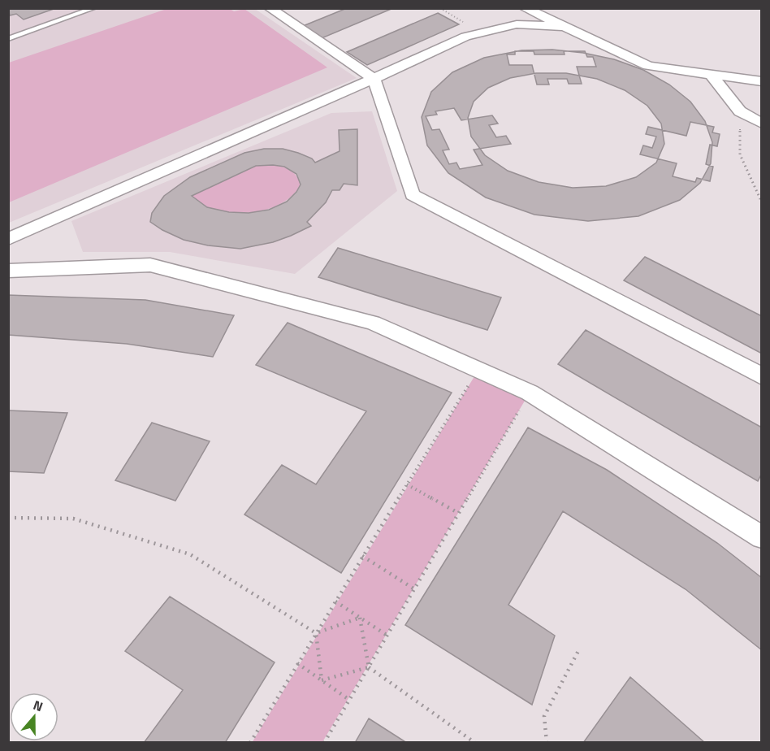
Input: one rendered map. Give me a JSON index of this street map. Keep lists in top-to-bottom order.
{
  "north": "top"
}
